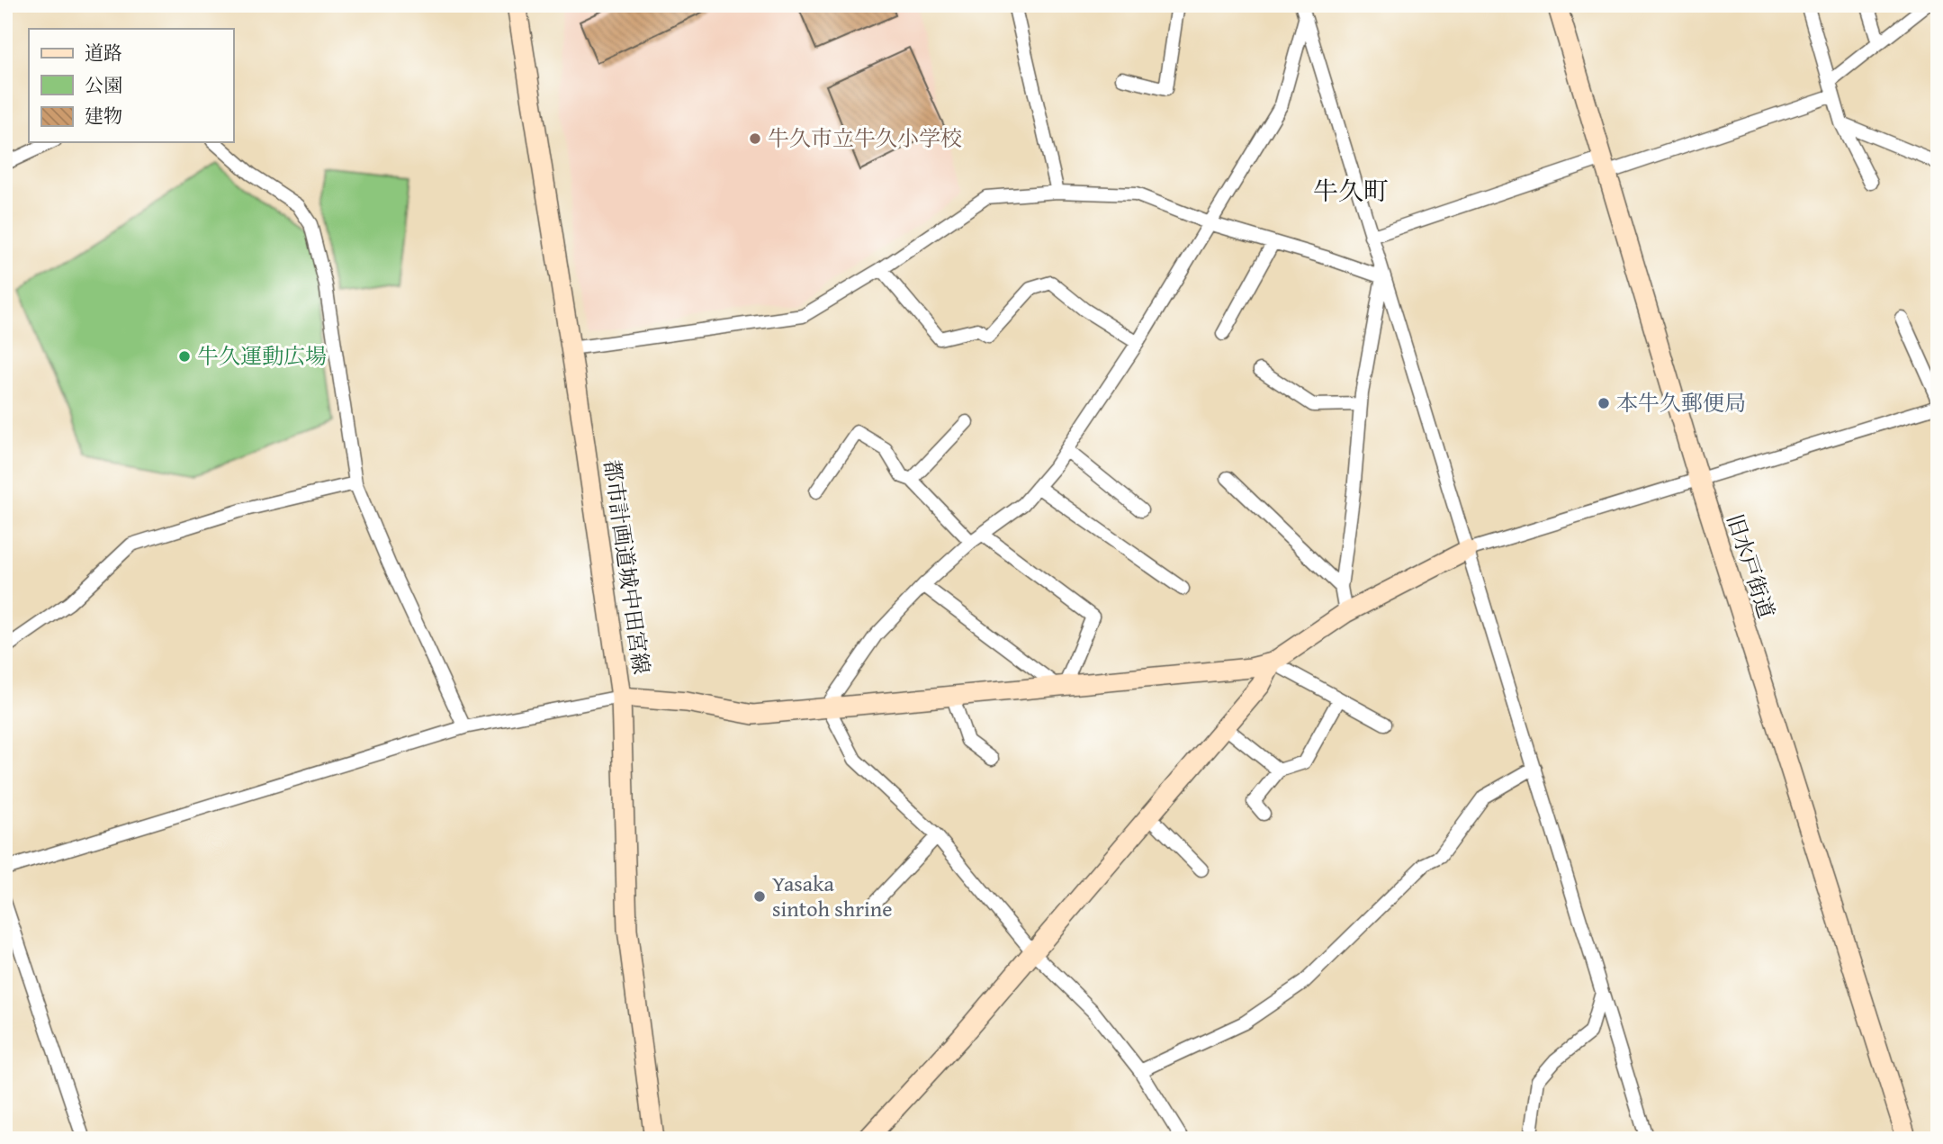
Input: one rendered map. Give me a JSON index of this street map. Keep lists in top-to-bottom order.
{
  "streets": {
    "street": ["旧水戸街道", "都市計画道城中田宮線"]
  },
  "districts": ["牛久町"],
  "places": [
    "牛久市立牛久小学校",
    "牛久運動広場",
    "本牛久郵便局",
    "Yasaka sintoh shrine"
  ],
  "legend": ["道路", "公園", "建物"]
}
